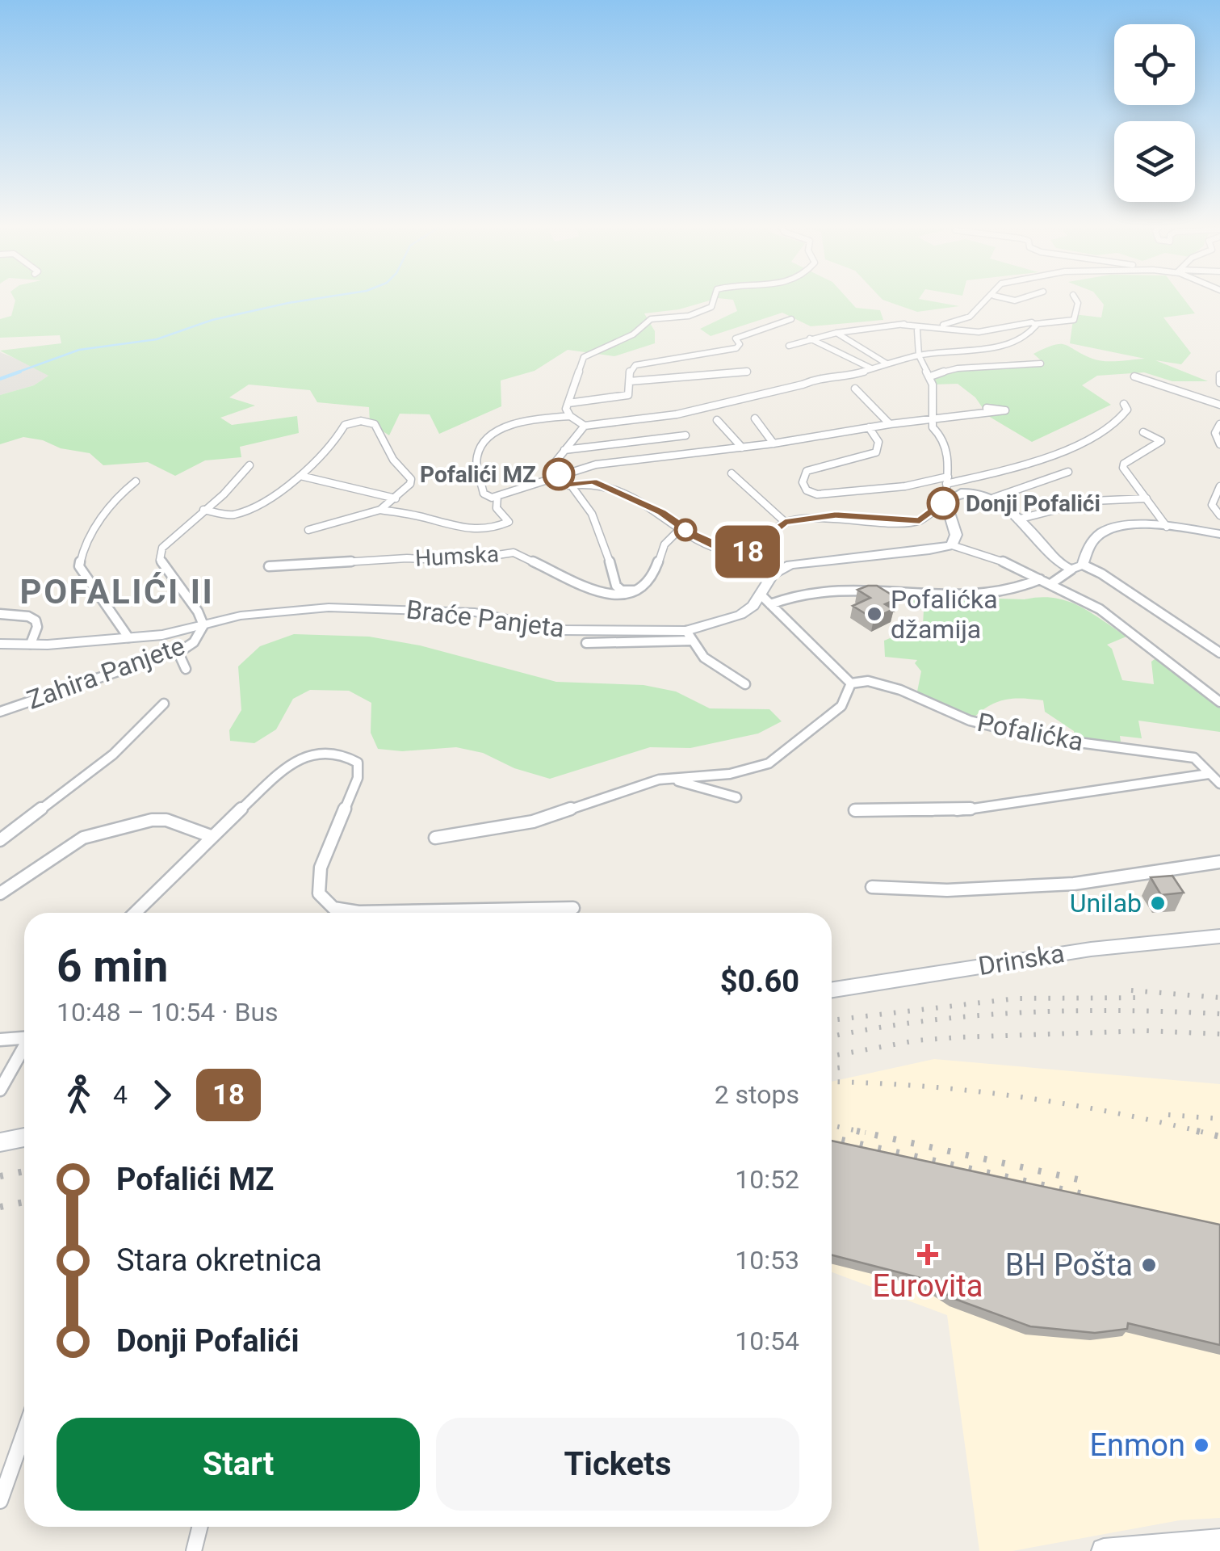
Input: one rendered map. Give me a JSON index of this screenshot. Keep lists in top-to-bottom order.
{
  "streets": {
    "street": [
      "Humska",
      "Braće Panjeta",
      "Zahira Panjete",
      "Pofalićka",
      "Drinska"
    ]
  },
  "crossings": [
    ["Braće Panjeta", "Zahira Panjete"]
  ],
  "districts": ["POFALIĆI II"],
  "places": {
    "other": [
      "Pofalići MZ",
      "Donji Pofalići",
      "Pofalićka džamija",
      "Unilab",
      "BH Pošta",
      "Enmon"
    ],
    "health": ["Eurovita"]
  },
  "lines": ["bus line 18"],
  "page": {
    "on_map": "18",
    "heading": ["6 min", "10:48 – 10:54 · Bus", "$0.60"],
    "legs": ["4", "18", "2 stops"],
    "list": [
      {
        "name": "Pofalići MZ",
        "value": "10:52"
      },
      {
        "name": "Stara okretnica",
        "value": "10:53"
      },
      {
        "name": "Donji Pofalići",
        "value": "10:54"
      }
    ],
    "buttons": ["Start", "Tickets"]
  }
}
